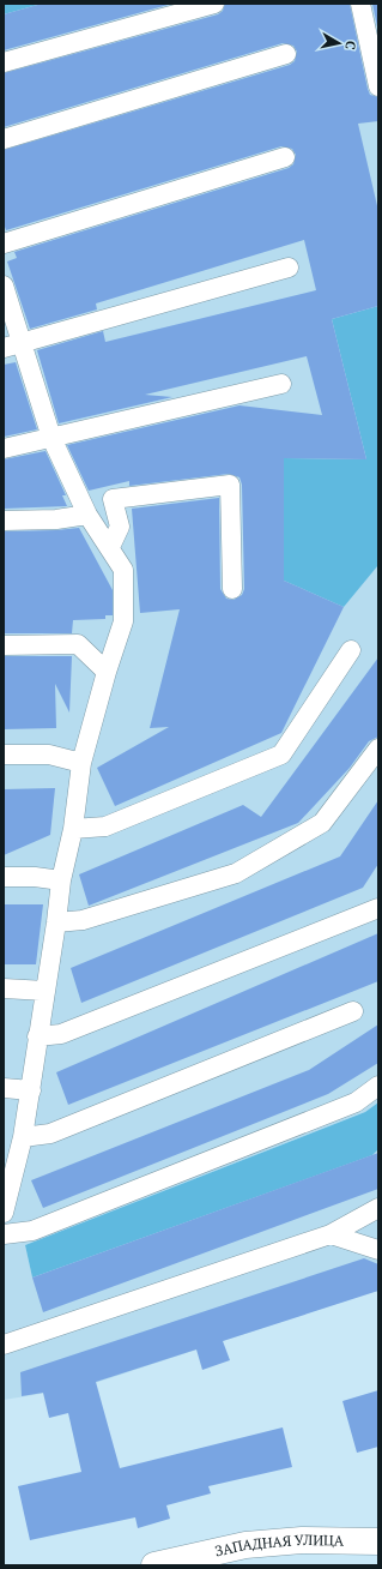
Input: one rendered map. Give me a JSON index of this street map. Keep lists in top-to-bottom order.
{
  "streets": {
    "street": ["ЗАПАДНАЯ УЛИЦА"]
  },
  "north": "right"
}
